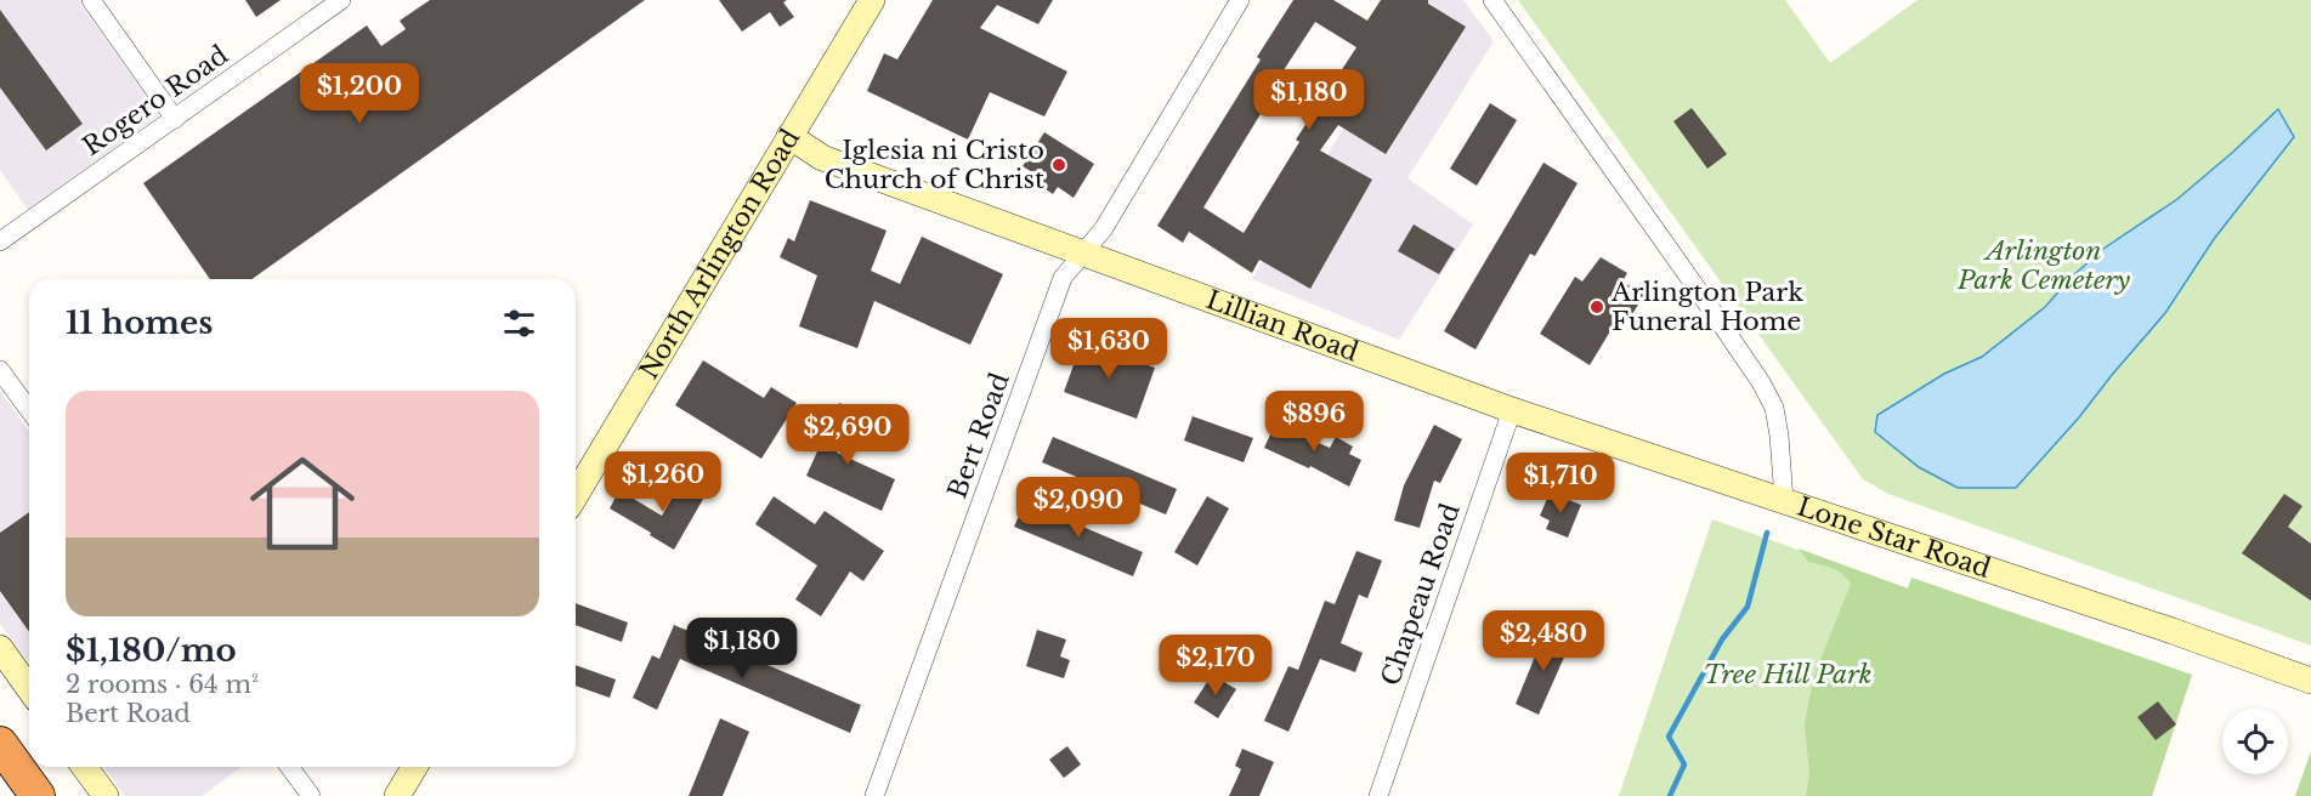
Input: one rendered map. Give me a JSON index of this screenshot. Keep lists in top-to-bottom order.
{
  "streets": {
    "street": [
      "Rogero Road",
      "North Arlington Road",
      "Lillian Road",
      "Bert Road",
      "Lone Star Road",
      "Chapeau Road"
    ]
  },
  "crossings": [
    ["North Arlington Road", "Lillian Road"],
    ["Lillian Road", "Bert Road"],
    ["Lillian Road", "Lone Star Road"],
    ["Lillian Road", "Chapeau Road"]
  ],
  "parks": ["Arlington Park Cemetery", "Tree Hill Park"],
  "places": ["Iglesia ni Cristo Church of Christ", "Arlington Park Funeral Home"],
  "page": {
    "price": [
      "$1,200",
      "$1,180",
      "$1,630",
      "$896",
      "$2,690",
      "$1,260",
      "$1,710",
      "$2,090",
      "$2,480",
      "$1,180",
      "$2,170"
    ],
    "heading": "11 homes",
    "list": [
      {
        "name": "$1,180/mo",
        "note": "2 rooms · 64 m² · Bert Road"
      }
    ]
  }
}
